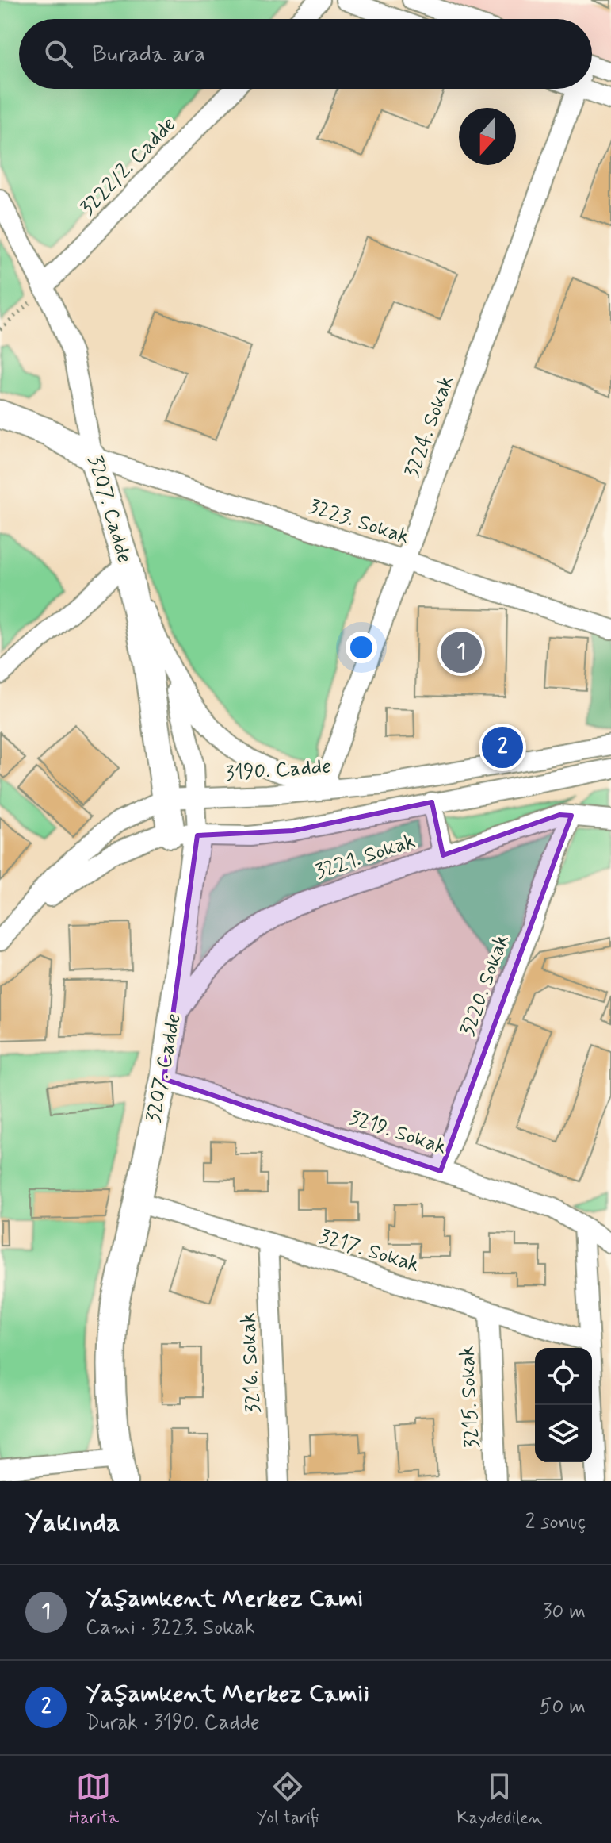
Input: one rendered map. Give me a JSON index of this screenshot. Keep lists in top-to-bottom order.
{
  "streets": {
    "street": [
      "3222/2. Cadde",
      "3224. Sokak",
      "3207. Cadde",
      "3223. Sokak",
      "3190. Cadde",
      "3221. Sokak",
      "3220. Sokak",
      "3219. Sokak",
      "3217. Sokak",
      "3216. Sokak",
      "3215. Sokak"
    ]
  },
  "crossings": [
    ["3222/2. Cadde", "3207. Cadde"],
    ["3224. Sokak", "3223. Sokak"],
    ["3207. Cadde", "3223. Sokak"],
    ["3207. Cadde", "3190. Cadde"],
    ["3207. Cadde", "3221. Sokak"],
    ["3207. Cadde", "3219. Sokak"],
    ["3207. Cadde", "3217. Sokak"],
    ["3221. Sokak", "3220. Sokak"],
    ["3220. Sokak", "3219. Sokak"],
    ["3217. Sokak", "3216. Sokak"],
    ["3217. Sokak", "3215. Sokak"]
  ],
  "north": "bottom",
  "page": {
    "search": "Burada ara",
    "pins": ["1", "2"],
    "heading": ["Yakında", "2 sonuç"],
    "list": [
      {
        "mark": "1",
        "name": "Yaşamkent Merkez Cami",
        "note": "Cami · 3223. Sokak",
        "value": "30 m"
      },
      {
        "mark": "2",
        "name": "Yaşamkent Merkez Camii",
        "note": "Durak · 3190. Cadde",
        "value": "50 m"
      }
    ],
    "nav": ["Harita", "Yol tarifi", "Kaydedilen"]
  }
}
